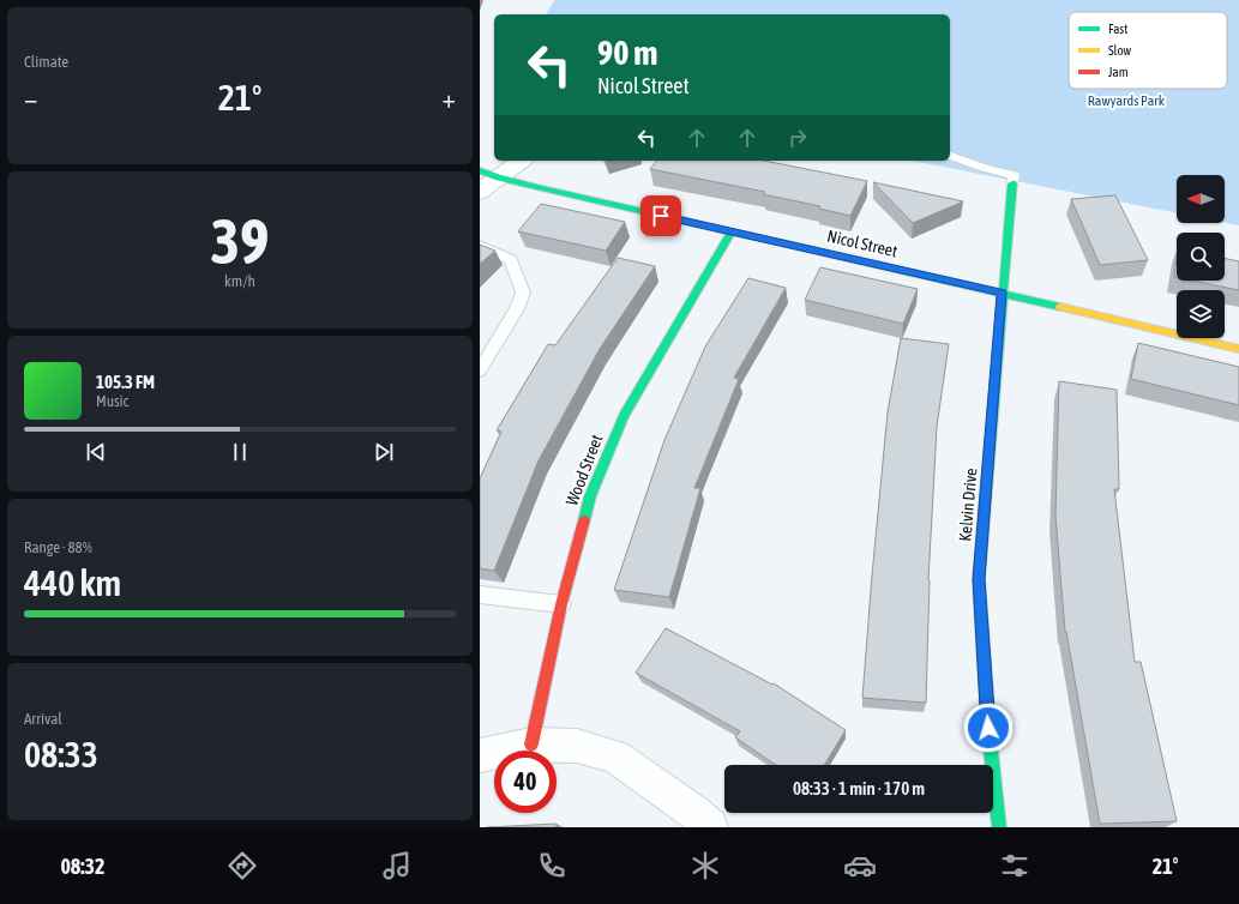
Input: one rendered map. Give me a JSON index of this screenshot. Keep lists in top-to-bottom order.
{
  "streets": {
    "street": ["Nicol Street", "Wood Street", "Kelvin Drive"]
  },
  "crossings": [
    ["Nicol Street", "Wood Street"],
    ["Nicol Street", "Kelvin Drive"]
  ],
  "parks": ["Rawyards Park"],
  "legend": ["Fast", "Slow", "Jam"],
  "north": "left",
  "page": {
    "tile": [
      "Climate",
      ["39", "km/h"],
      ["Range · 88%", "440 km"],
      ["Arrival", "08:33"]
    ],
    "turn": ["90 m", "Nicol Street"],
    "heat": ["−", "21°", "+"],
    "song": ["105.3 FM", "Music"],
    "limit": "40",
    "trip": "08:33 · 1 min · 170 m",
    "tabs": ["08:32", "21°"]
  }
}
